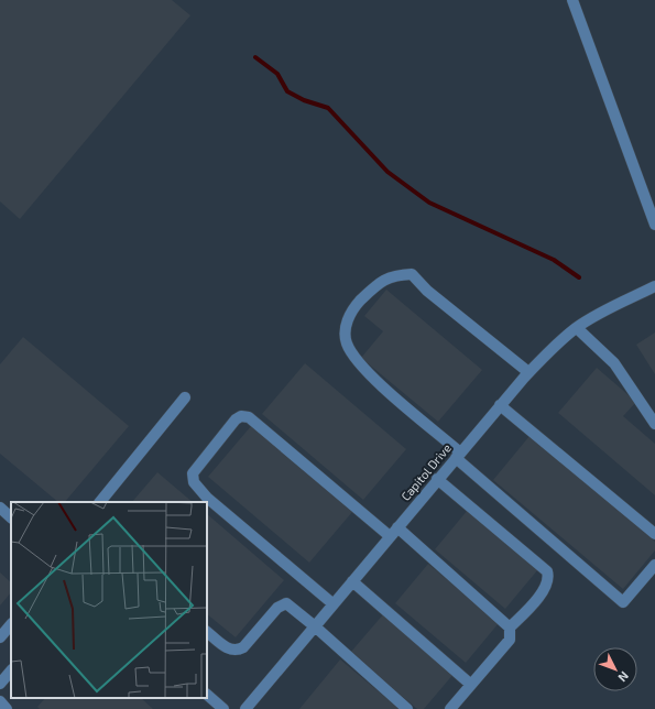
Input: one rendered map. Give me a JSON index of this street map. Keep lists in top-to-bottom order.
{
  "streets": {
    "street": ["Capitol Drive"]
  },
  "north": "bottom right"
}
